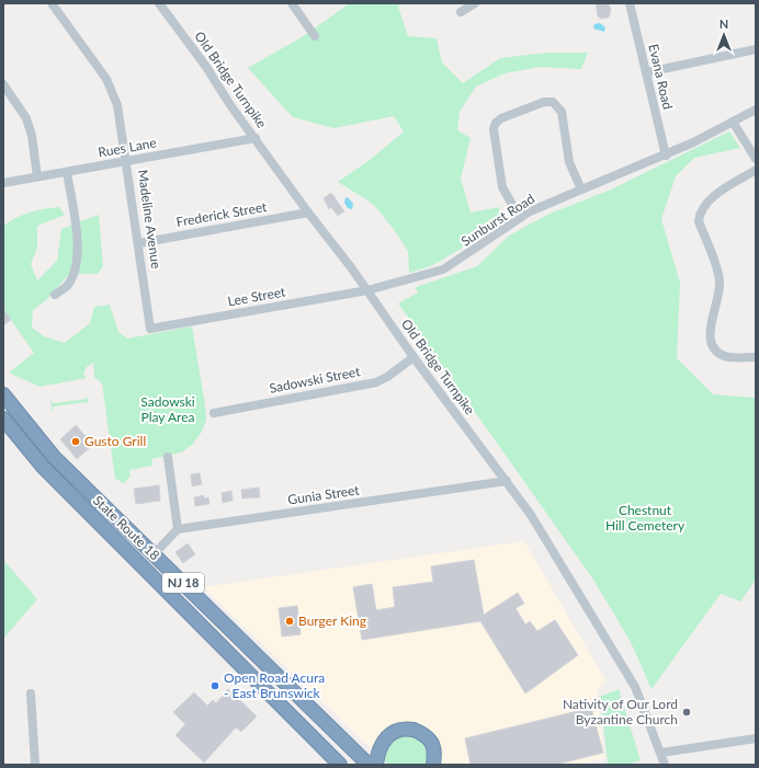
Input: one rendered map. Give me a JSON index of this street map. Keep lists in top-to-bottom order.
{
  "streets": {
    "highway": ["State Route 18", "NJ 18"],
    "street": [
      "Evana Road",
      "Old Bridge Turnpike",
      "Rues Lane",
      "Frederick Street",
      "Madeline Avenue",
      "Sunburst Road",
      "Lee Street",
      "Sadowski Street",
      "Gunia Street"
    ]
  },
  "crossings": [
    ["Evana Road", "Sunburst Road"],
    ["Old Bridge Turnpike", "Rues Lane"],
    ["Old Bridge Turnpike", "Frederick Street"],
    ["Old Bridge Turnpike", "Sunburst Road"],
    ["Old Bridge Turnpike", "Lee Street"],
    ["Old Bridge Turnpike", "Sadowski Street"],
    ["Old Bridge Turnpike", "Gunia Street"],
    ["Rues Lane", "Madeline Avenue"],
    ["Frederick Street", "Madeline Avenue"],
    ["Madeline Avenue", "Lee Street"],
    ["Sunburst Road", "Lee Street"]
  ],
  "parks": ["Sadowski Play Area", "Chestnut Hill Cemetery"],
  "places": [
    "Gusto Grill",
    "Burger King",
    "Open Road Acura - East Brunswick",
    "Nativity of Our Lord Byzantine Church"
  ],
  "north": "top"
}
